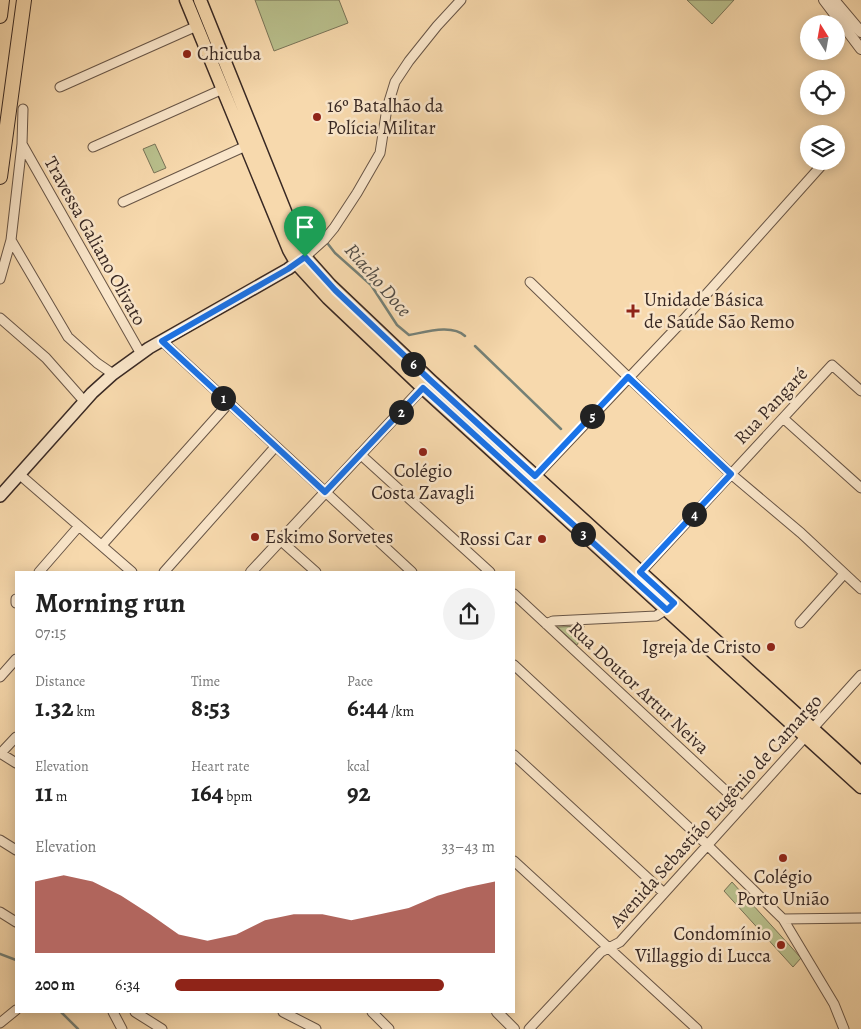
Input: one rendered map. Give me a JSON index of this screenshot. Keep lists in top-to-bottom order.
{
  "streets": {
    "street": [
      "Travessa Galiano Olivato",
      "Rua Pangaré",
      "Rua Doutor Artur Neiva",
      "Avenida Sebastião Eugênio de Camargo"
    ]
  },
  "crossings": [
    ["Rua Doutor Artur Neiva", "Avenida Sebastião Eugênio de Camargo"]
  ],
  "water": ["Riacho Doce"],
  "places": {
    "other": [
      "Chicuba",
      "16º Batalhão da Polícia Militar",
      "Colégio Costa Zavagli",
      "Eskimo Sorvetes",
      "Rossi Car",
      "Igreja de Cristo",
      "Colégio Porto União",
      "Condomínio Villaggio di Lucca"
    ],
    "health": ["Unidade Básica de Saúde São Remo"]
  },
  "north": "top",
  "page": {
    "pins": [
      "6",
      "1",
      "2",
      "5",
      "4",
      "3"
    ],
    "heading": ["Morning run", "07:15"],
    "stats": [
      ["Distance", "1.32 km"],
      ["Time", "8:53"],
      ["Pace", "6:44 /km"],
      ["Elevation", "11 m"],
      ["Heart rate", "164 bpm"],
      ["kcal", "92"]
    ],
    "chart": ["Elevation", "33–43 m"],
    "list": [
      {
        "name": "200 m",
        "note": "6:34"
      }
    ]
  }
}
